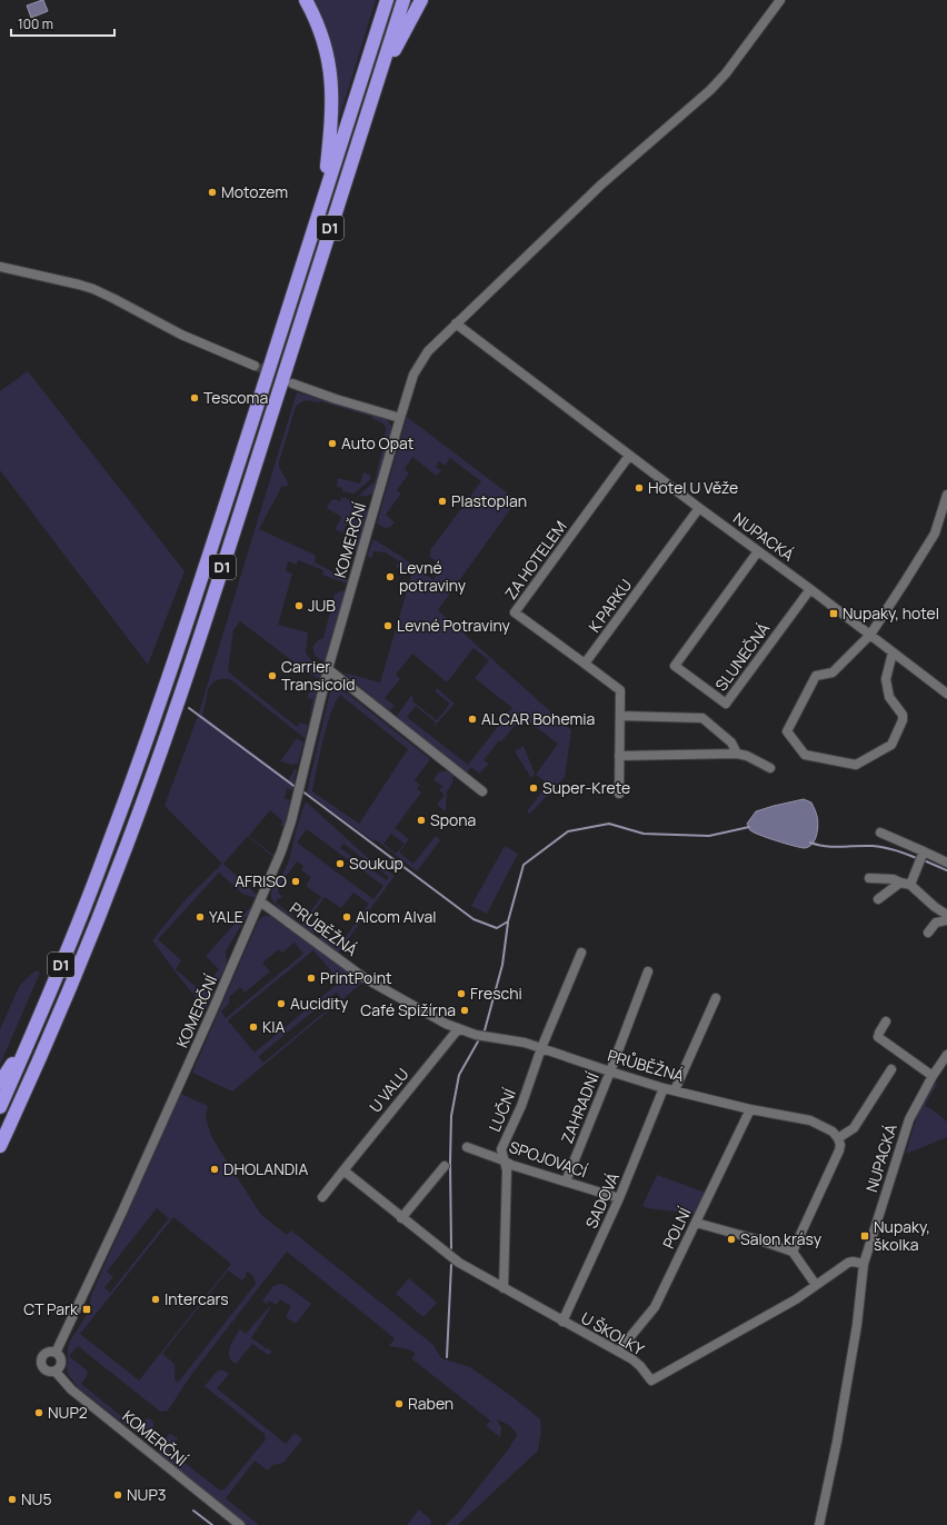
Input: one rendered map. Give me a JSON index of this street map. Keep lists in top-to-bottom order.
{
  "streets": {
    "highway": ["D1"],
    "street": [
      "NUPACKÁ",
      "KOMERČNÍ",
      "ZA HOTELEM",
      "K PARKU",
      "SLUNEČNÁ",
      "PRŮBĚŽNÁ",
      "U VALU",
      "ZAHRADNÍ",
      "LUČNÍ",
      "SPOJOVACÍ",
      "SADOVÁ",
      "POLNÍ",
      "U ŠKOLKY"
    ]
  },
  "crossings": [
    ["NUPACKÁ", "KOMERČNÍ"],
    ["NUPACKÁ", "ZA HOTELEM"],
    ["NUPACKÁ", "K PARKU"],
    ["NUPACKÁ", "SLUNEČNÁ"],
    ["KOMERČNÍ", "PRŮBĚŽNÁ"],
    ["ZA HOTELEM", "K PARKU"],
    ["PRŮBĚŽNÁ", "U VALU"],
    ["PRŮBĚŽNÁ", "ZAHRADNÍ"],
    ["PRŮBĚŽNÁ", "LUČNÍ"],
    ["PRŮBĚŽNÁ", "SADOVÁ"],
    ["PRŮBĚŽNÁ", "POLNÍ"],
    ["ZAHRADNÍ", "SPOJOVACÍ"],
    ["LUČNÍ", "SPOJOVACÍ"],
    ["LUČNÍ", "U ŠKOLKY"],
    ["SPOJOVACÍ", "SADOVÁ"],
    ["SADOVÁ", "U ŠKOLKY"],
    ["POLNÍ", "U ŠKOLKY"]
  ],
  "places": {
    "other": [
      "Motozem",
      "Tescoma",
      "Auto Opat",
      "Hotel U Věže",
      "Plastoplan",
      "Levné potraviny",
      "JUB",
      "Levné Potraviny",
      "Carrier Transicold",
      "ALCAR Bohemia",
      "Super-Krete",
      "Spona",
      "Soukup",
      "AFRISO",
      "YALE",
      "Alcom Alval",
      "PrintPoint",
      "Freschi",
      "Aucidity",
      "Café Spižírna",
      "KIA",
      "DHOLANDIA",
      "Salon krásy",
      "Intercars",
      "Raben",
      "NUP2",
      "NUP3",
      "NU5"
    ],
    "transit": ["Nupaky, hotel", "Nupaky, školka", "CT Park"]
  },
  "scale_bar": "100 m"
}
